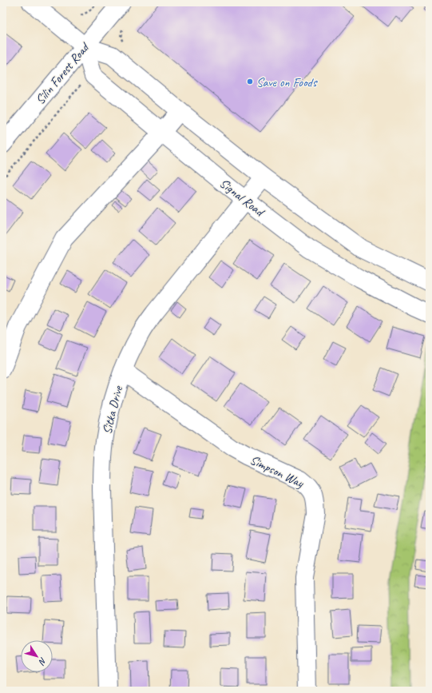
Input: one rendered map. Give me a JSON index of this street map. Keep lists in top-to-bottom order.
{
  "streets": {
    "street": [
      "Silin Forest Road",
      "Signal Road",
      "Sitka Drive",
      "Simpson Way"
    ]
  },
  "crossings": [
    ["Silin Forest Road", "Signal Road"],
    ["Signal Road", "Sitka Drive"],
    ["Sitka Drive", "Simpson Way"]
  ],
  "places": ["Save on Foods"],
  "north": "bottom right"
}
